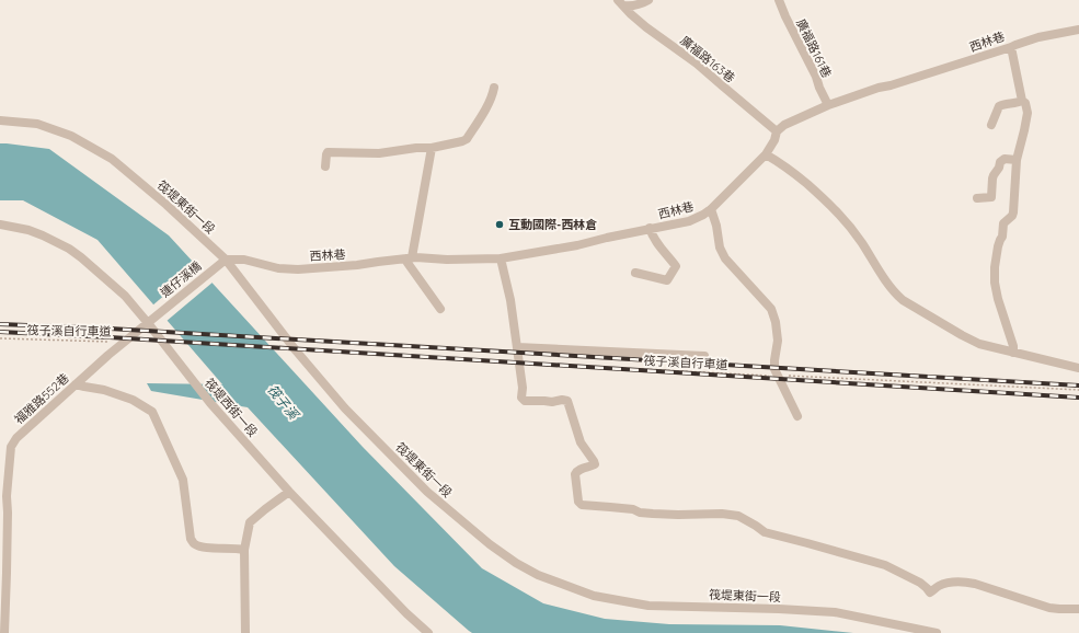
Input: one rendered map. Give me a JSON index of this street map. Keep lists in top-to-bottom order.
{
  "streets": {
    "street": [
      "西林巷",
      "廣福路161巷",
      "廣福路163巷",
      "筏堤東街一段",
      "連仔溪橋",
      "福雅路552巷",
      "筏堤西街一段"
    ],
    "path": ["筏子溪自行車道"]
  },
  "crossings": [
    ["西林巷", "廣福路161巷"],
    ["西林巷", "廣福路163巷"],
    ["西林巷", "筏堤東街一段"],
    ["西林巷", "連仔溪橋"],
    ["筏堤東街一段", "連仔溪橋"],
    ["筏堤東街一段", "筏子溪自行車道"],
    ["連仔溪橋", "福雅路552巷"],
    ["連仔溪橋", "筏堤西街一段"],
    ["福雅路552巷", "筏堤西街一段"]
  ],
  "water": ["筏子溪"],
  "places": ["互動國際-西林倉"]
}
